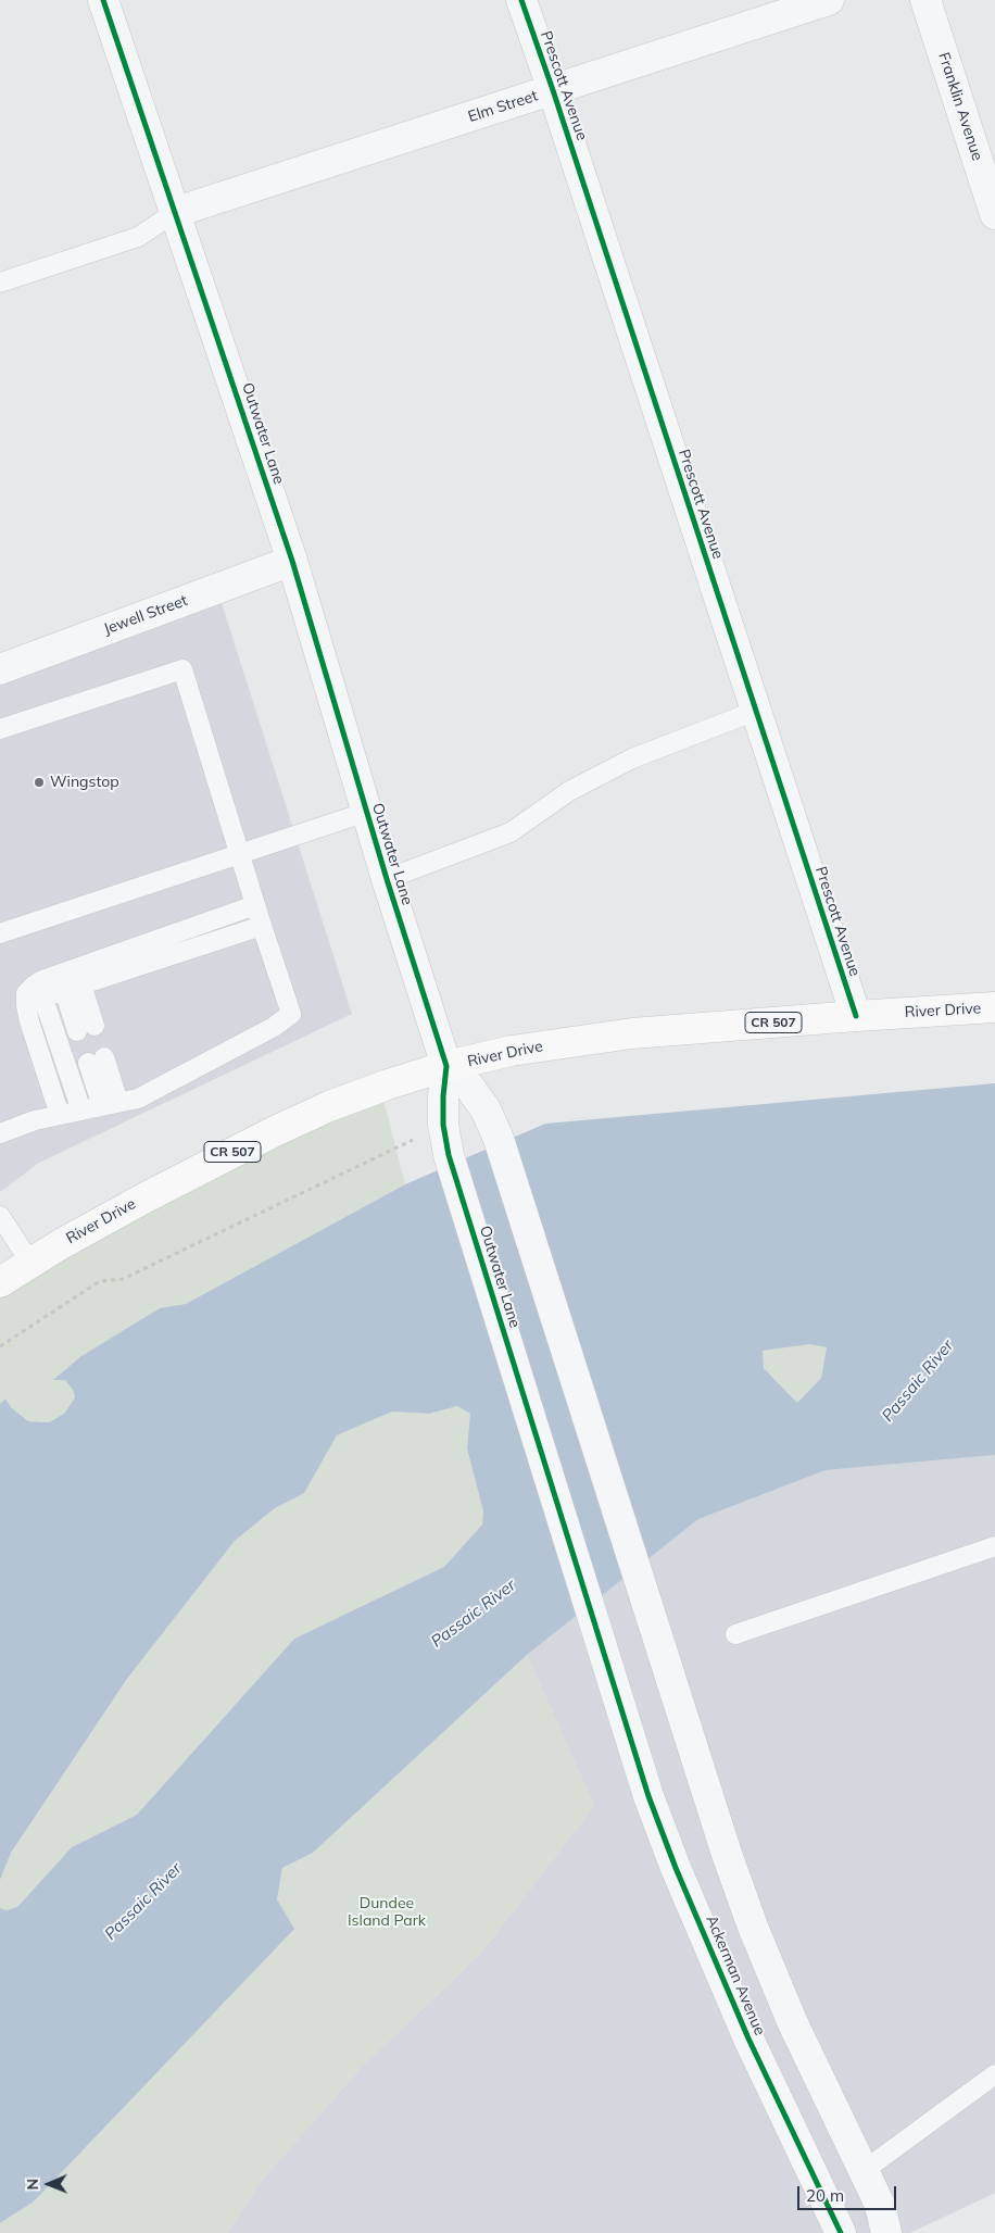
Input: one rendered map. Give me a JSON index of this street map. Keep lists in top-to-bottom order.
{
  "streets": {
    "main road": ["River Drive", "CR 507"],
    "street": [
      "Prescott Avenue",
      "Elm Street",
      "Franklin Avenue",
      "Outwater Lane",
      "Jewell Street",
      "Ackerman Avenue"
    ]
  },
  "crossings": [
    ["Prescott Avenue", "Elm Street"],
    ["Prescott Avenue", "River Drive"],
    ["Elm Street", "Outwater Lane"],
    ["Outwater Lane", "Jewell Street"],
    ["Outwater Lane", "River Drive"],
    ["Outwater Lane", "Ackerman Avenue"]
  ],
  "water": ["Passaic River"],
  "parks": ["Dundee Island Park"],
  "places": ["Wingstop"],
  "scale_bar": "20 m",
  "north": "left"
}
